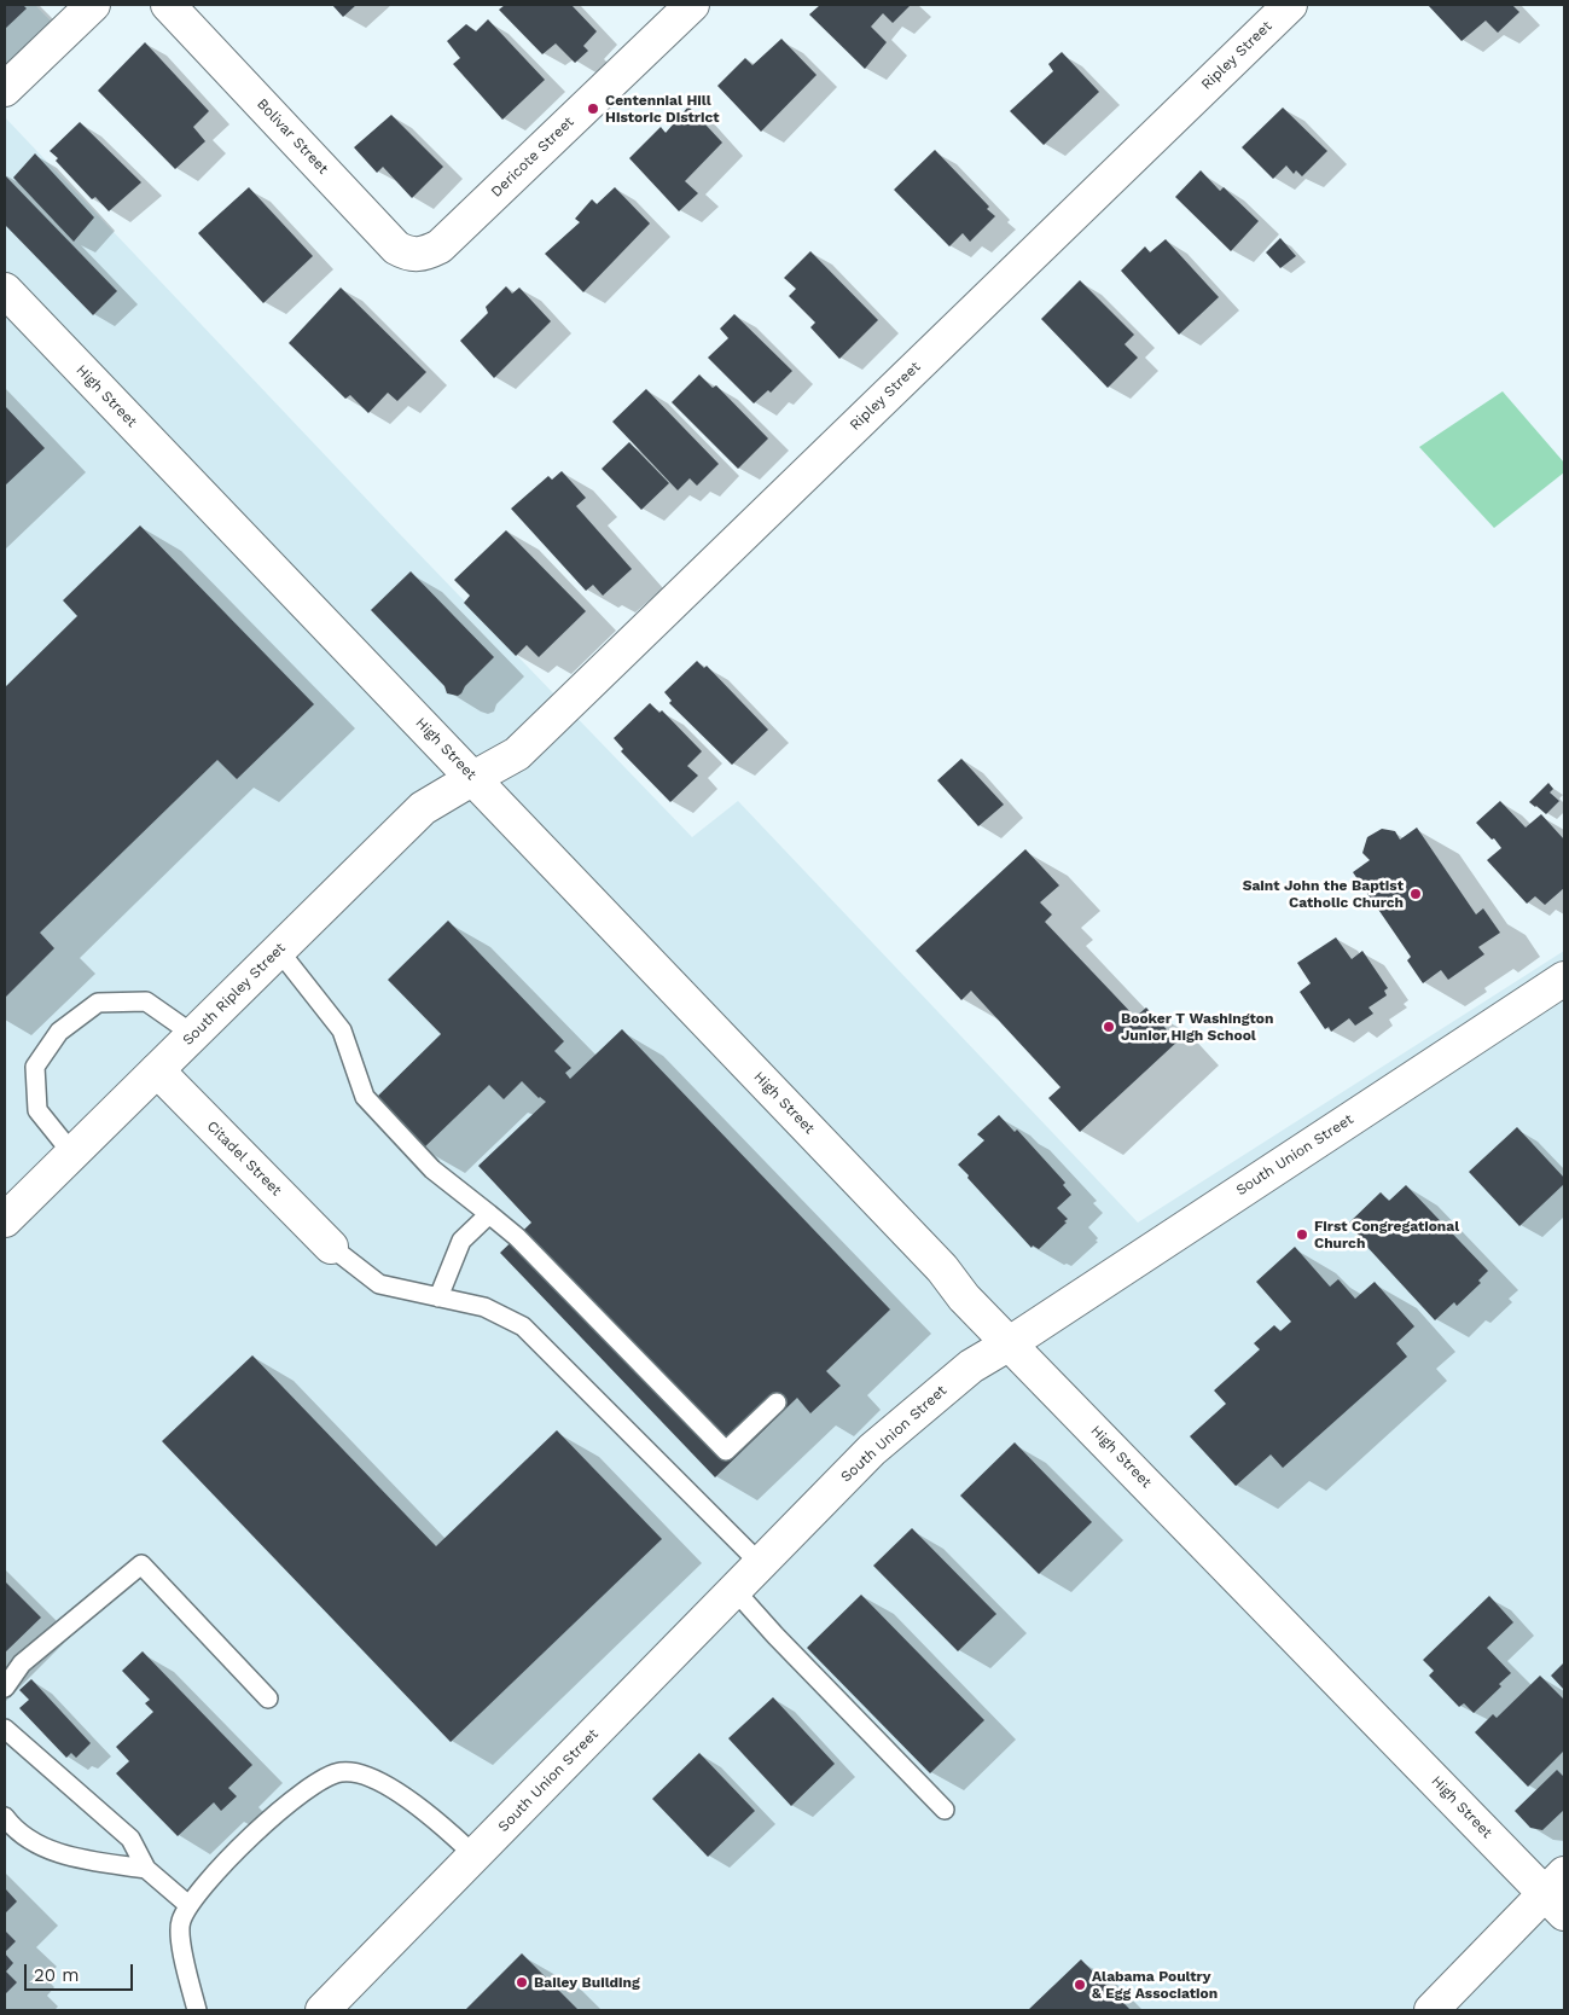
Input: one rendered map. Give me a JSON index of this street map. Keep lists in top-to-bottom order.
{
  "streets": {
    "main road": [
      "Ripley Street",
      "Bolivar Street",
      "Dericote Street",
      "High Street",
      "South Ripley Street",
      "South Union Street",
      "Citadel Street"
    ]
  },
  "crossings": [
    ["Ripley Street", "High Street"],
    ["Ripley Street", "South Ripley Street"],
    ["Bolivar Street", "Dericote Street"],
    ["High Street", "South Ripley Street"],
    ["High Street", "South Union Street"],
    ["South Ripley Street", "Citadel Street"]
  ],
  "places": [
    "Centennial Hill Historic District",
    "Saint John the Baptist Catholic Church",
    "Booker T Washington Junior High School",
    "First Congregational Church",
    "Bailey Building",
    "Alabama Poultry & Egg Association"
  ],
  "scale_bar": "20 m"
}
